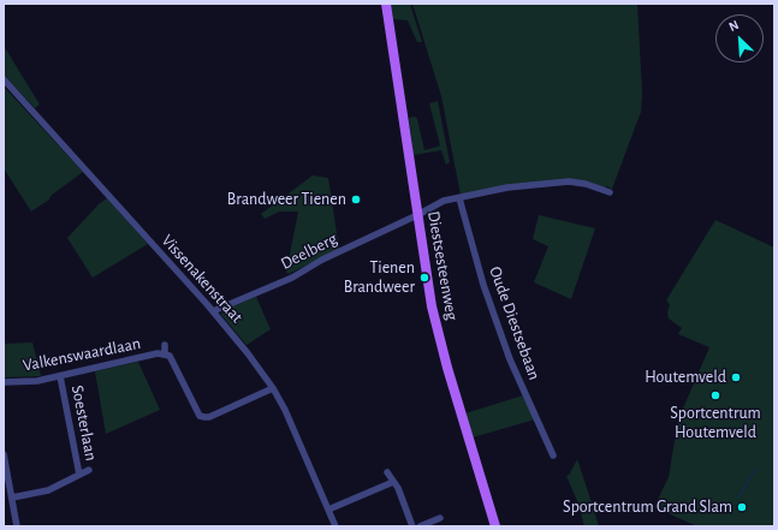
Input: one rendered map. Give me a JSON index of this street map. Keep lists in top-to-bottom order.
{
  "streets": {
    "main road": ["Diestsesteenweg"],
    "street": [
      "Deelberg",
      "Vissenakenstraat",
      "Oude Diestsebaan",
      "Valkenswaardlaan",
      "Soesterlaan"
    ]
  },
  "crossings": [
    ["Deelberg", "Diestsesteenweg"],
    ["Deelberg", "Vissenakenstraat"],
    ["Deelberg", "Oude Diestsebaan"],
    ["Vissenakenstraat", "Valkenswaardlaan"],
    ["Valkenswaardlaan", "Soesterlaan"]
  ],
  "places": [
    "Brandweer Tienen",
    "Tienen Brandweer",
    "Houtemveld",
    "Sportcentrum Houtemveld",
    "Sportcentrum Grand Slam"
  ],
  "north": "top left"
}
